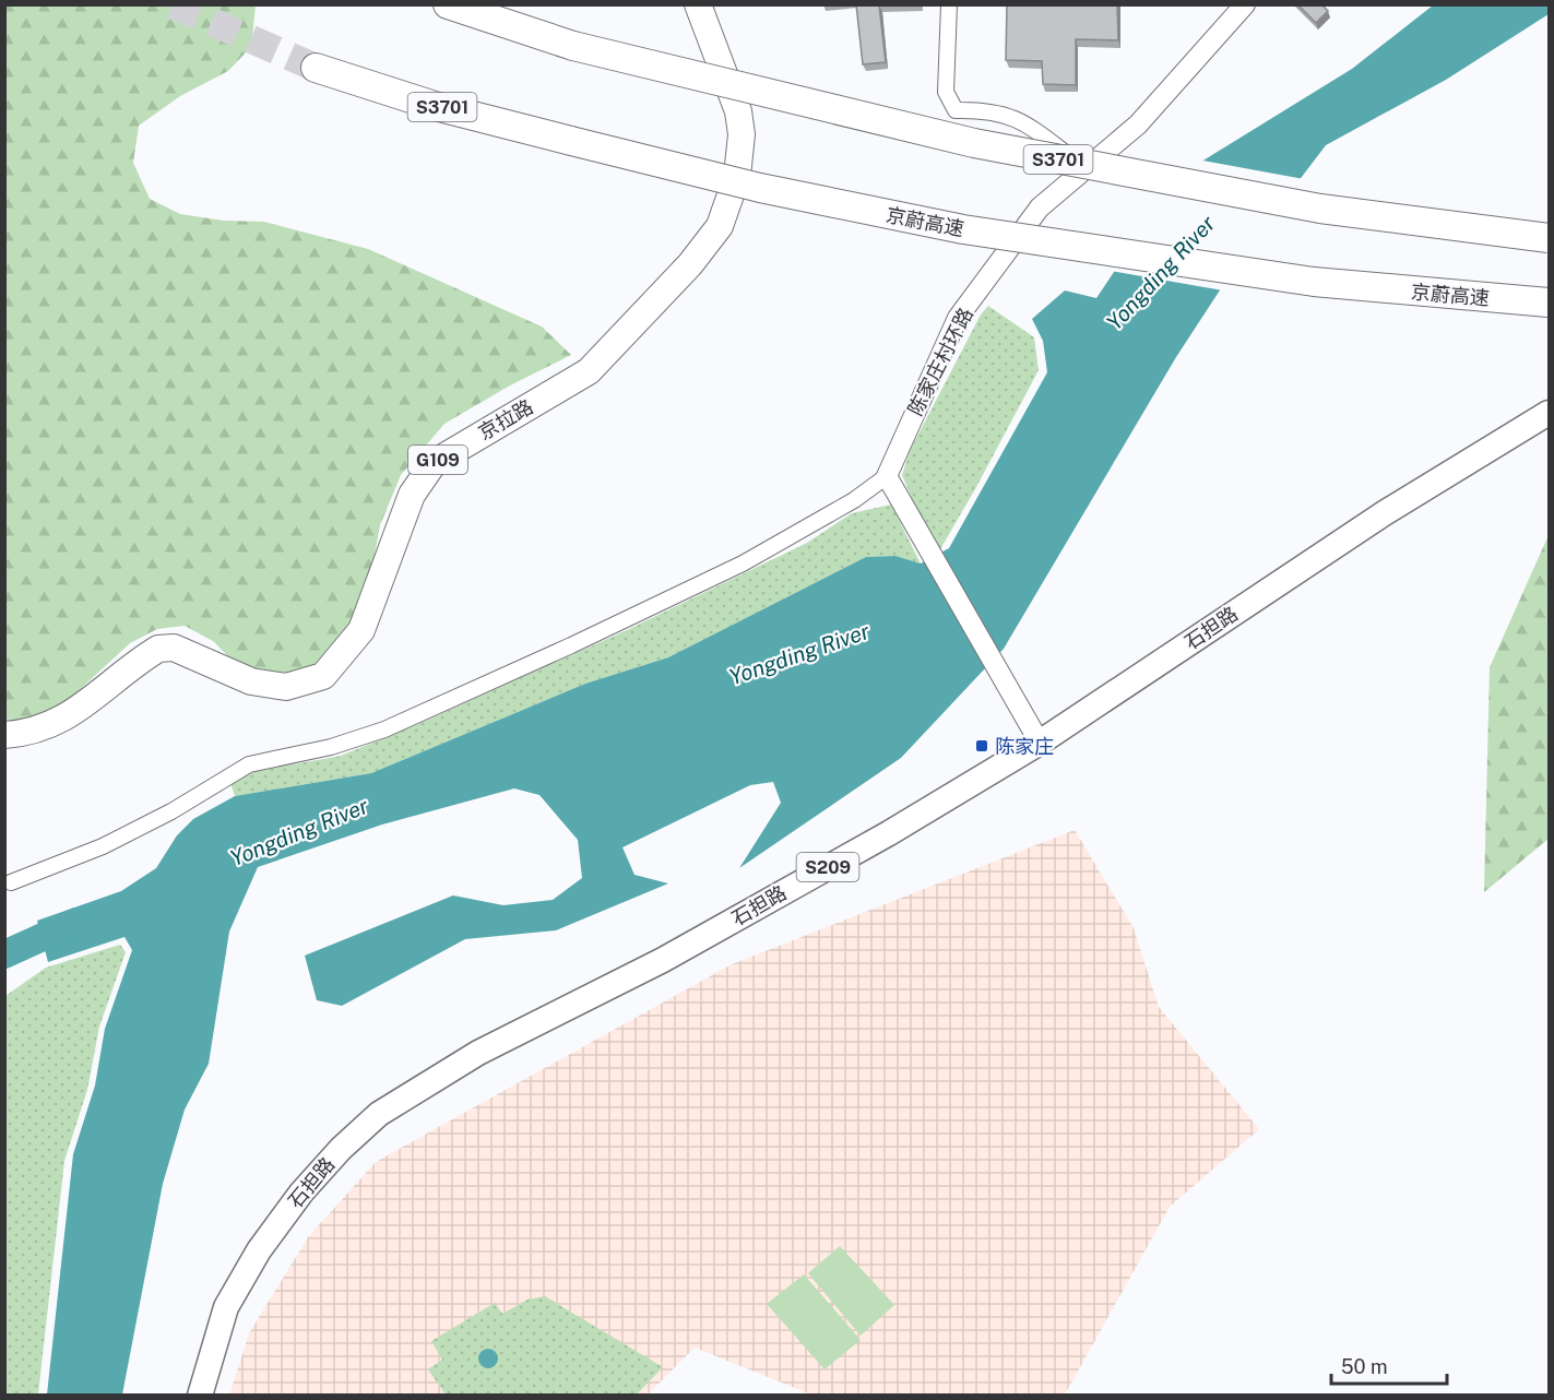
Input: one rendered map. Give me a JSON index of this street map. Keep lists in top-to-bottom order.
{
  "streets": {
    "highway": [
      "S3701",
      "京蔚高速",
      "京拉路",
      "G109"
    ],
    "main road": ["石担路", "S209"],
    "street": ["陈家庄村环路"]
  },
  "water": ["Yongding River"],
  "places": {
    "transit": ["陈家庄"]
  },
  "scale_bar": "50 m"
}
